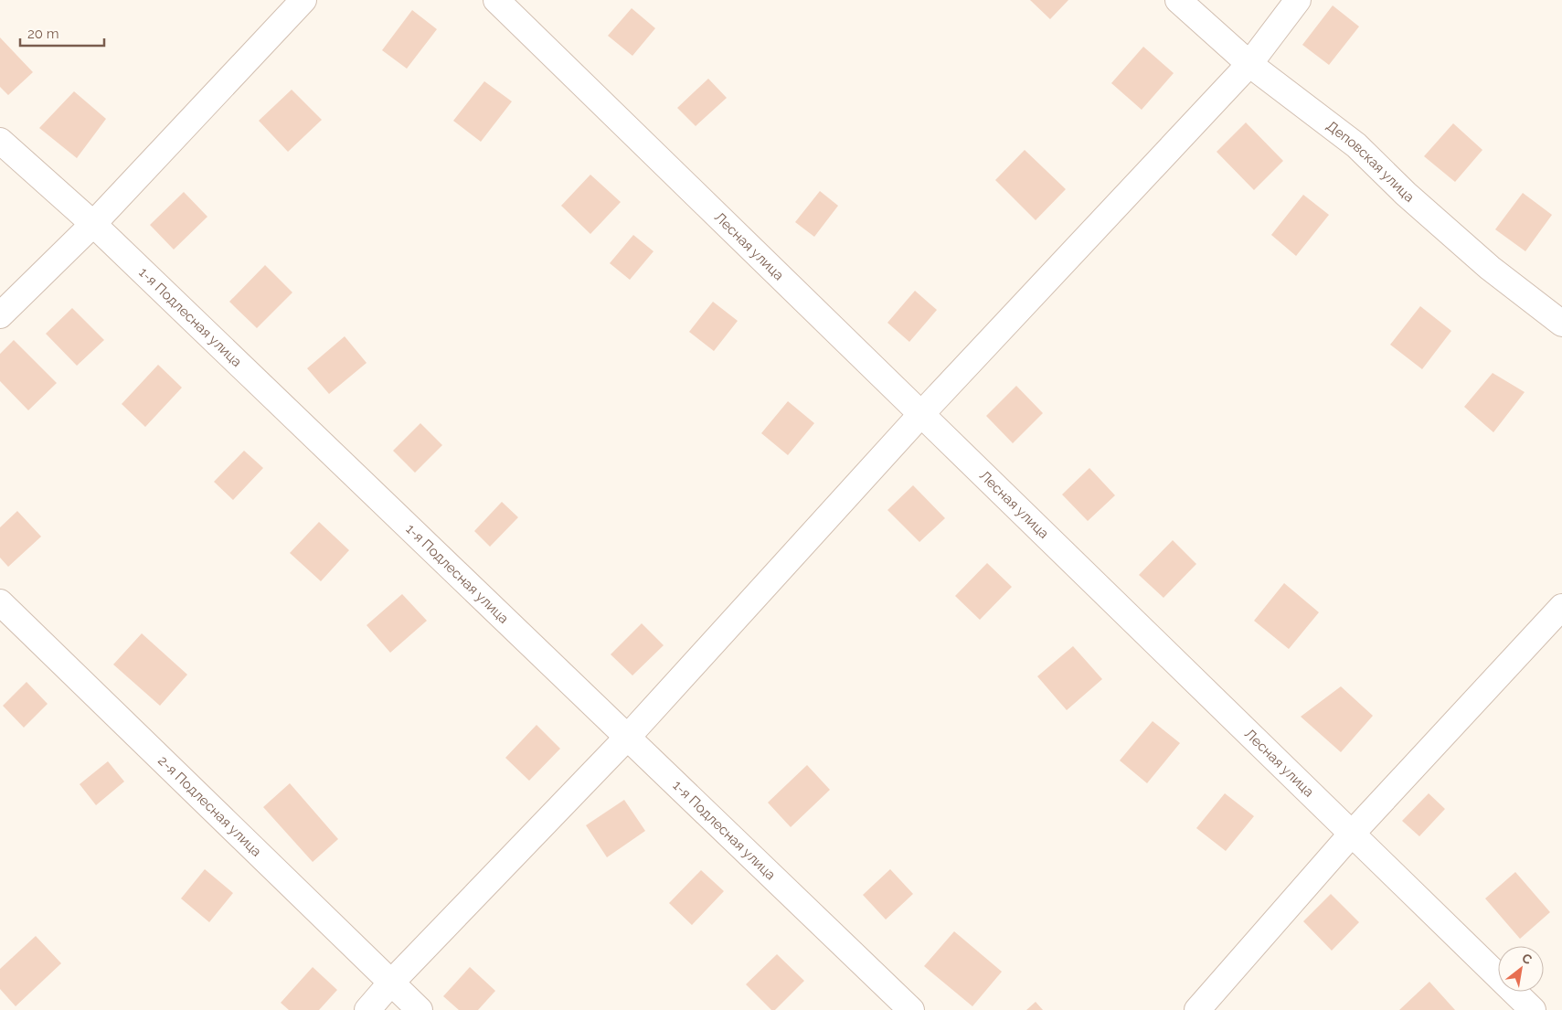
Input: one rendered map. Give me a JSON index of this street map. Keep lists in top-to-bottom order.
{
  "streets": {
    "street": [
      "Деповская улица",
      "Лесная улица",
      "1-я Подлесная улица",
      "2-я Подлесная улица"
    ]
  },
  "scale_bar": "20 m",
  "north": "top right"
}
